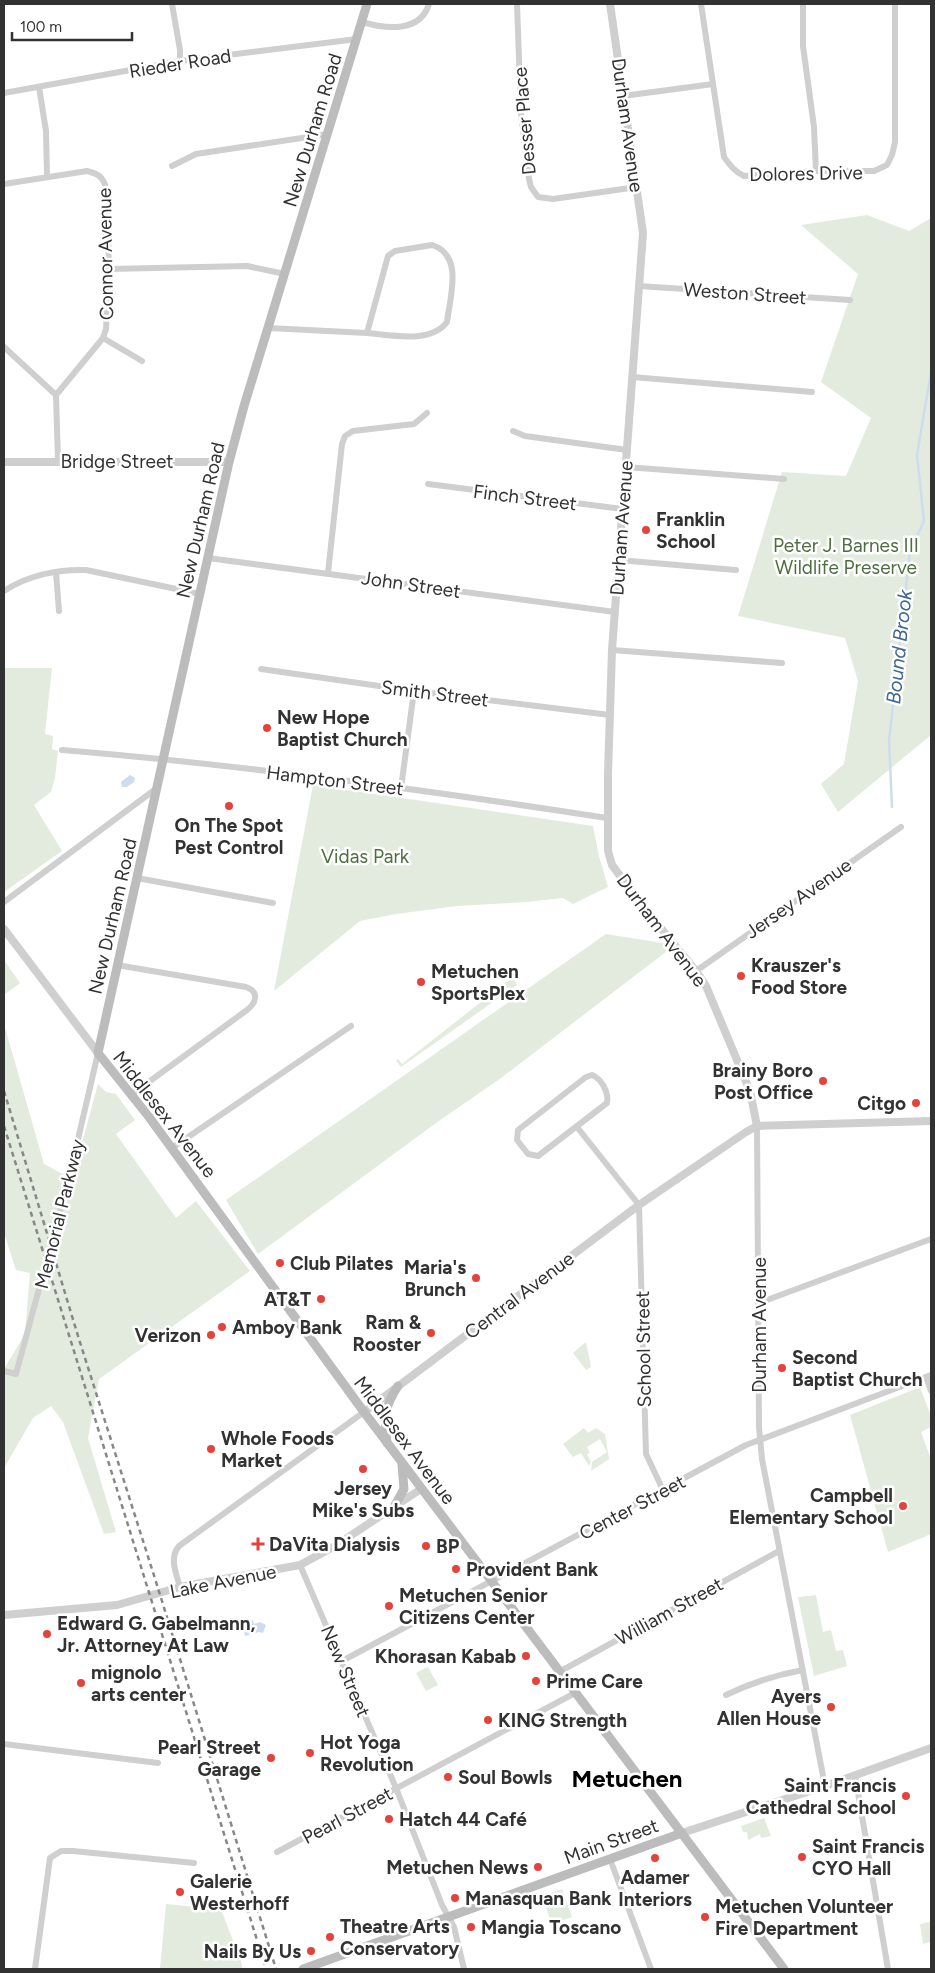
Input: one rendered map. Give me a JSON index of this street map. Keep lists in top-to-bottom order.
{
  "streets": {
    "main road": ["New Durham Road", "Middlesex Avenue", "Main Street"],
    "street": [
      "Rieder Road",
      "Desser Place",
      "Durham Avenue",
      "Dolores Drive",
      "Connor Avenue",
      "Weston Street",
      "Bridge Street",
      "Finch Street",
      "John Street",
      "Smith Street",
      "Hampton Street",
      "Jersey Avenue",
      "Memorial Parkway",
      "Central Avenue",
      "School Street",
      "Center Street",
      "Lake Avenue",
      "William Street",
      "New Street",
      "Pearl Street"
    ]
  },
  "crossings": [
    ["Rieder Road", "New Durham Road"],
    ["Desser Place", "Durham Avenue"],
    ["Durham Avenue", "Weston Street"],
    ["Durham Avenue", "Finch Street"],
    ["Durham Avenue", "John Street"],
    ["Durham Avenue", "Smith Street"],
    ["Durham Avenue", "Hampton Street"],
    ["Durham Avenue", "Jersey Avenue"],
    ["Durham Avenue", "Central Avenue"],
    ["Durham Avenue", "Center Street"],
    ["Durham Avenue", "William Street"],
    ["Durham Avenue", "Main Street"],
    ["New Durham Road", "Bridge Street"],
    ["New Durham Road", "John Street"],
    ["New Durham Road", "Hampton Street"],
    ["New Durham Road", "Middlesex Avenue"],
    ["New Durham Road", "Memorial Parkway"],
    ["Middlesex Avenue", "Memorial Parkway"],
    ["Middlesex Avenue", "Central Avenue"],
    ["Middlesex Avenue", "Center Street"],
    ["Middlesex Avenue", "Lake Avenue"],
    ["Middlesex Avenue", "William Street"],
    ["Middlesex Avenue", "Pearl Street"],
    ["Middlesex Avenue", "Main Street"],
    ["Central Avenue", "School Street"],
    ["Central Avenue", "Lake Avenue"],
    ["School Street", "Center Street"],
    ["Center Street", "New Street"],
    ["Lake Avenue", "New Street"],
    ["New Street", "Pearl Street"],
    ["New Street", "Main Street"]
  ],
  "districts": ["Metuchen"],
  "water": ["Bound Brook"],
  "parks": ["Peter J. Barnes III Wildlife Preserve", "Vidas Park"],
  "places": {
    "other": [
      "Franklin School",
      "New Hope Baptist Church",
      "On The Spot Pest Control",
      "Krauszer's Food Store",
      "Metuchen SportsPlex",
      "Brainy Boro Post Office",
      "Citgo",
      "Club Pilates",
      "Maria's Brunch",
      "AT&T",
      "Amboy Bank",
      "Ram & Rooster",
      "Verizon",
      "Second Baptist Church",
      "Whole Foods Market",
      "Jersey Mike's Subs",
      "Campbell Elementary School",
      "BP",
      "Provident Bank",
      "Metuchen Senior Citizens Center",
      "Edward G. Gabelmann, Jr. Attorney At Law",
      "Khorasan Kabab",
      "Prime Care",
      "mignolo arts center",
      "Ayers Allen House",
      "KING Strength",
      "Hot Yoga Revolution",
      "Pearl Street Garage",
      "Soul Bowls",
      "Saint Francis Cathedral School",
      "Hatch 44 Café",
      "Saint Francis CYO Hall",
      "Adamer Interiors",
      "Metuchen News",
      "Galerie Westerhoff",
      "Manasquan Bank",
      "Metuchen Volunteer Fire Department",
      "Mangia Toscano",
      "Theatre Arts Conservatory",
      "Nails By Us"
    ],
    "health": ["DaVita Dialysis"]
  },
  "scale_bar": "100 m"
}
